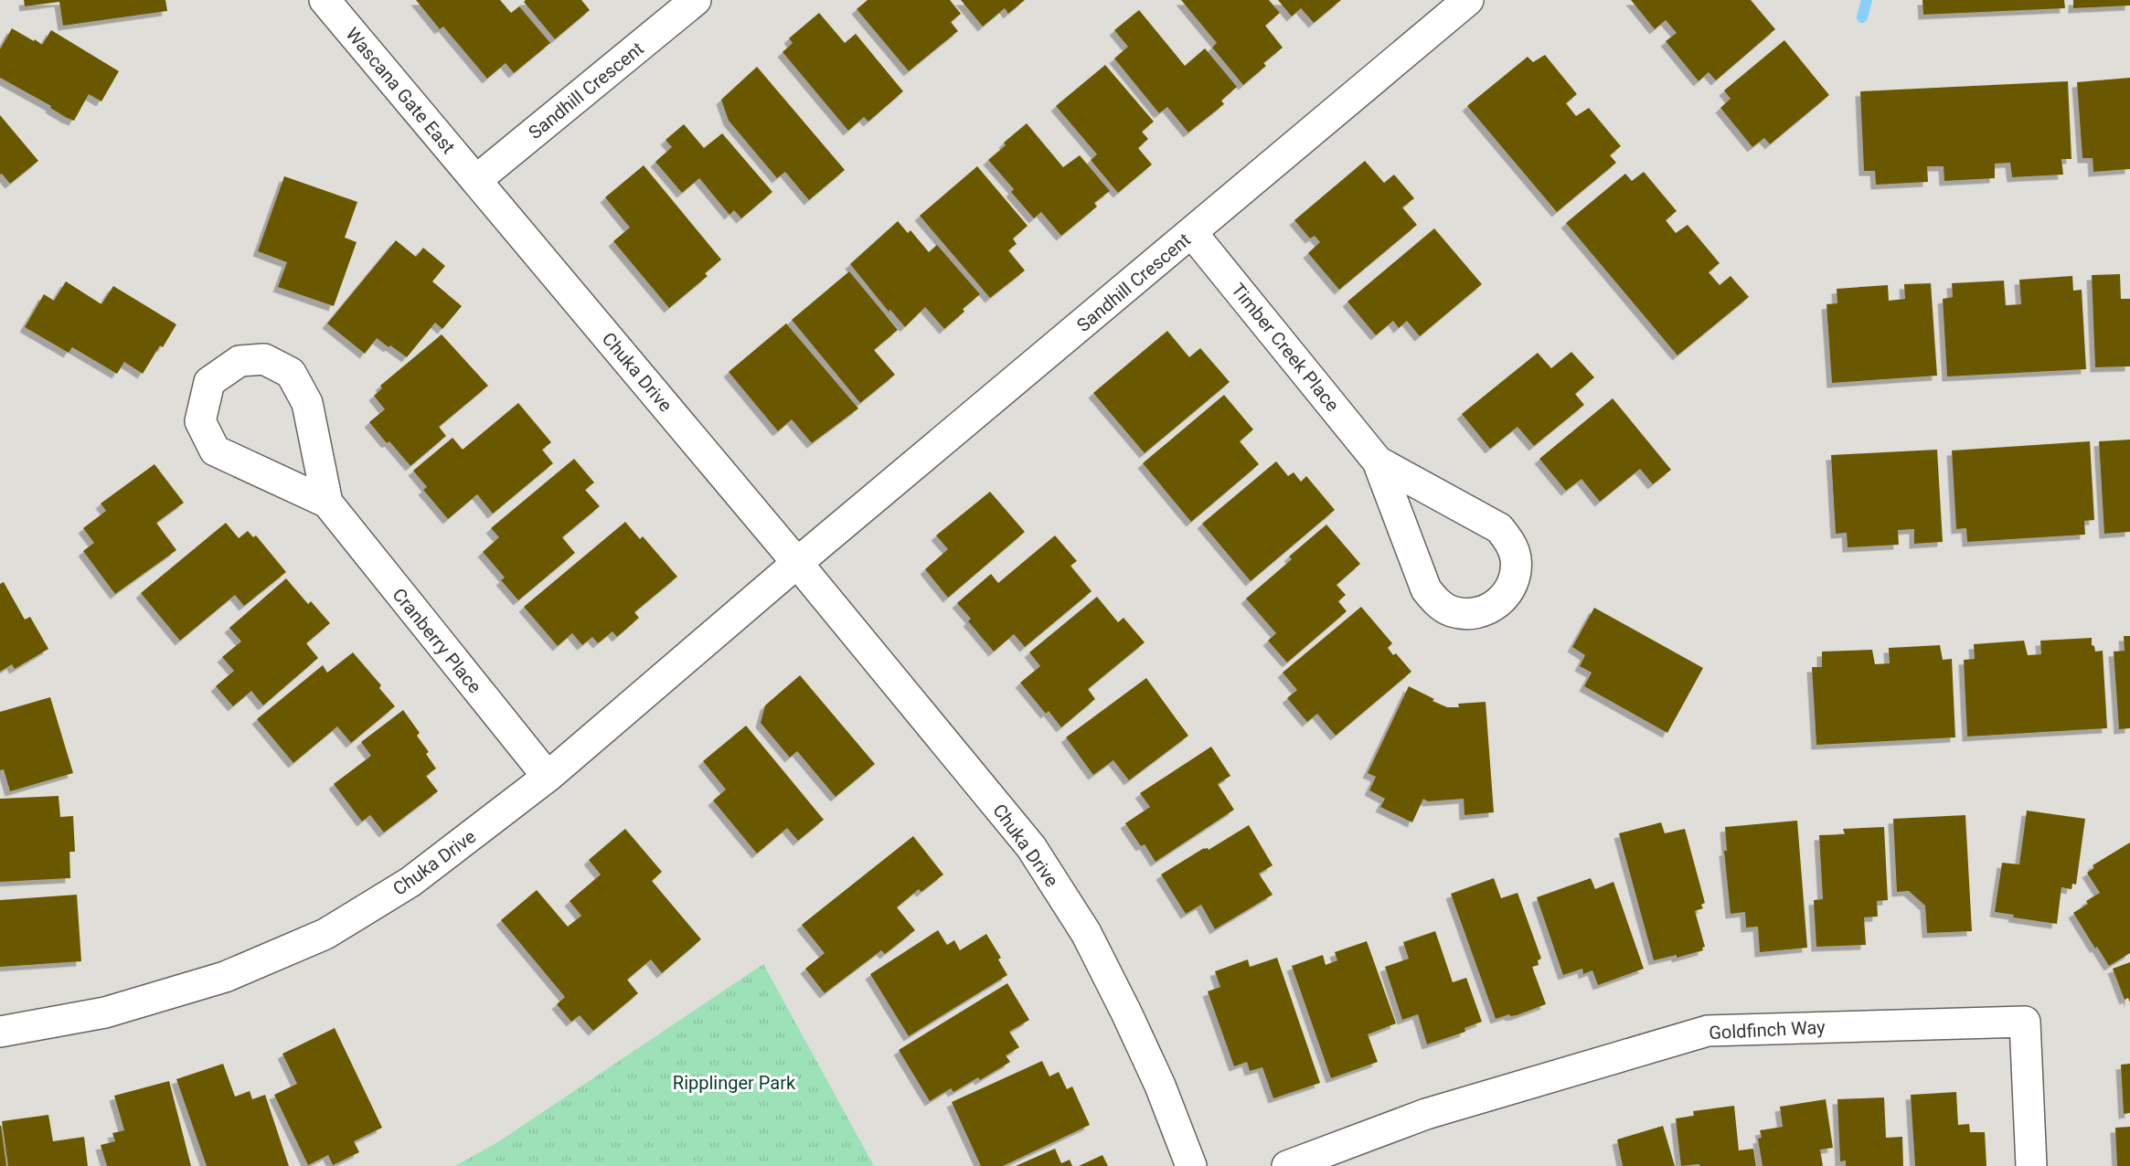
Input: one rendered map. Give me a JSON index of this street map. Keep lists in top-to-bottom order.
{
  "streets": {
    "street": [
      "Wascana Gate East",
      "Sandhill Crescent",
      "Timber Creek Place",
      "Chuka Drive",
      "Cranberry Place",
      "Goldfinch Way"
    ]
  },
  "crossings": [
    ["Wascana Gate East", "Sandhill Crescent"],
    ["Wascana Gate East", "Chuka Drive"],
    ["Sandhill Crescent", "Timber Creek Place"],
    ["Sandhill Crescent", "Chuka Drive"],
    ["Chuka Drive", "Cranberry Place"]
  ],
  "parks": ["Ripplinger Park"]
}
